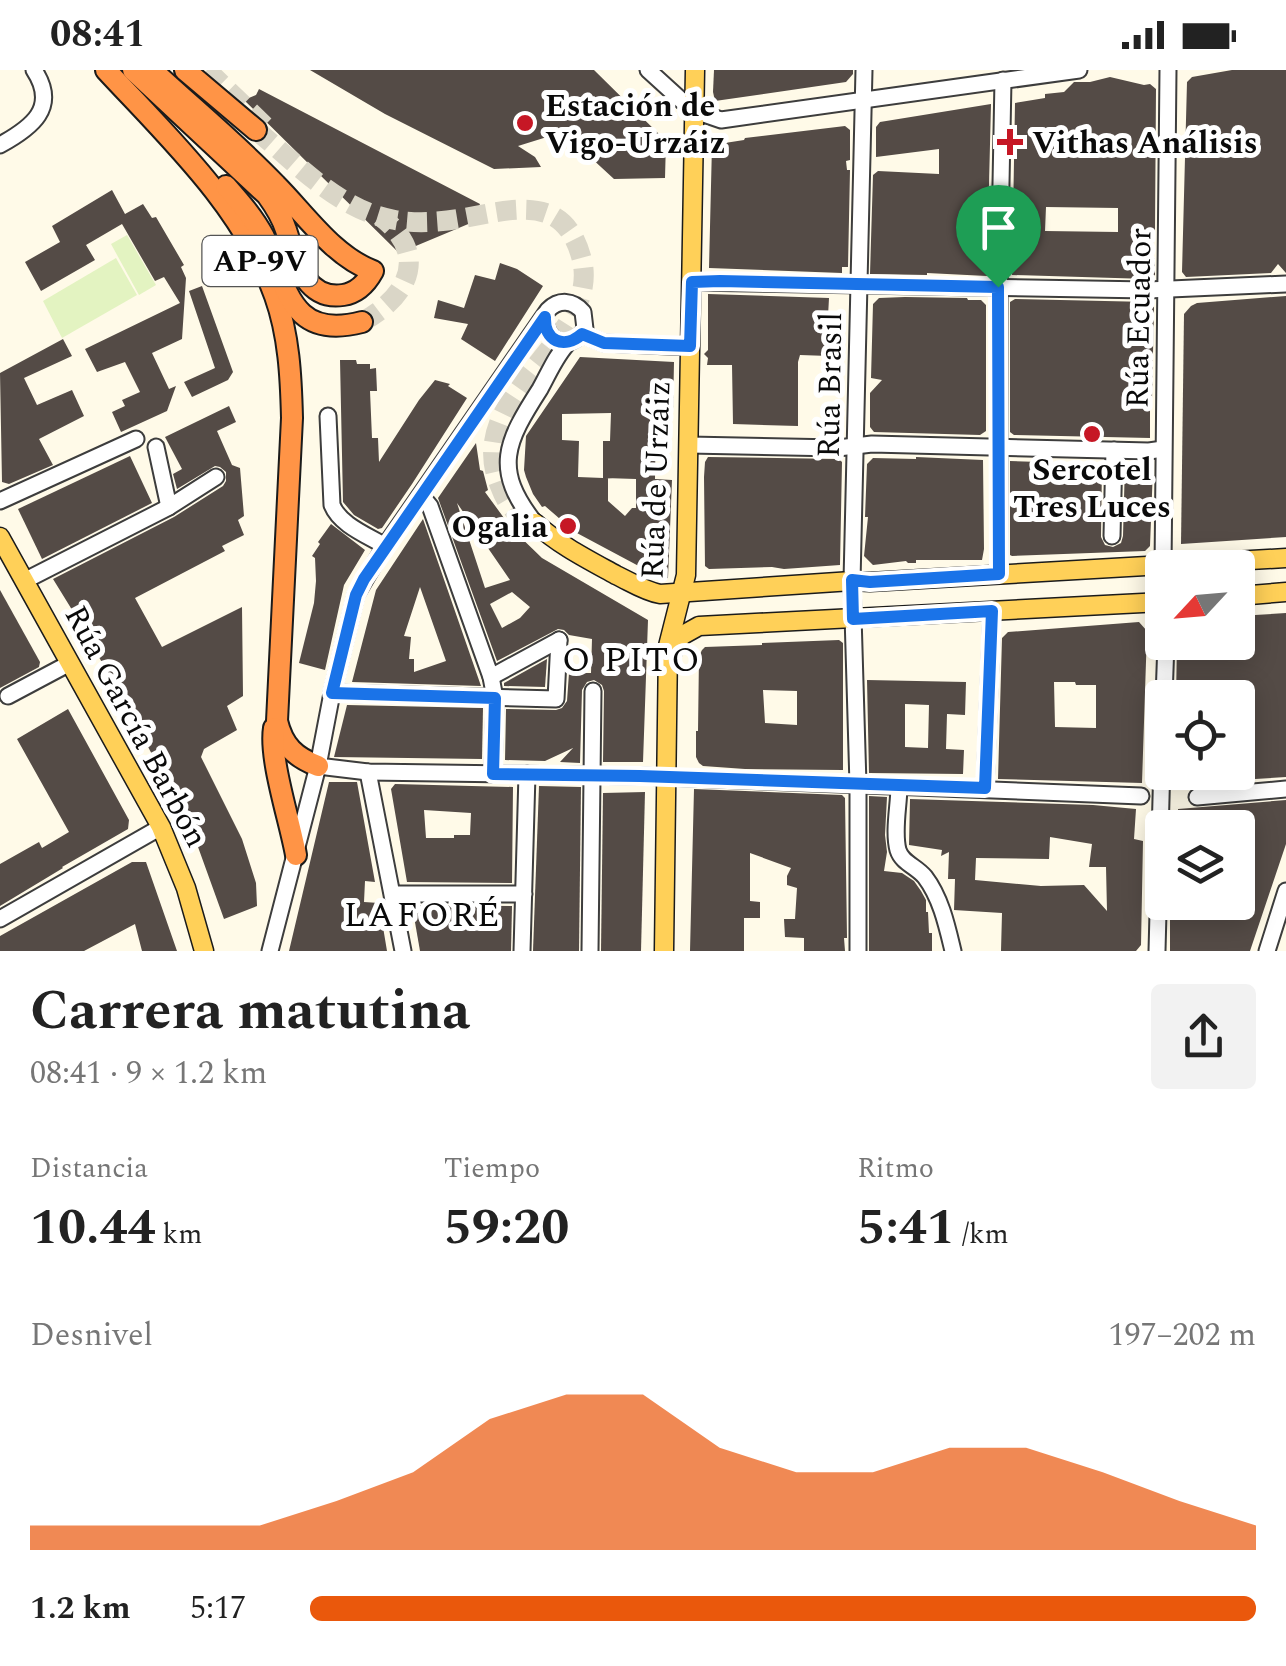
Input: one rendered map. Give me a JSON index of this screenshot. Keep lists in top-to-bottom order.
{
  "streets": {
    "highway": ["AP-9V"],
    "main road": ["Rúa de Urzáiz", "Rúa García Barbón"],
    "street": ["Rúa Ecuador", "Rúa Brasil"]
  },
  "districts": ["O PITO", "LAFORÉ"],
  "places": {
    "other": ["Estación de Vigo-Urzáiz", "Sercotel Tres Luces", "Ogalia"],
    "health": ["Vithas Análisis"]
  },
  "north": "bottom left",
  "page": {
    "status": "08:41",
    "heading": ["Carrera matutina", "08:41 · 9 × 1.2 km"],
    "stats": [
      ["Distancia", "10.44 km"],
      ["Tiempo", "59:20"],
      ["Ritmo", "5:41 /km"]
    ],
    "chart": ["Desnivel", "197–202 m"],
    "list": [
      {
        "name": "1.2 km",
        "note": "5:17"
      }
    ]
  }
}
